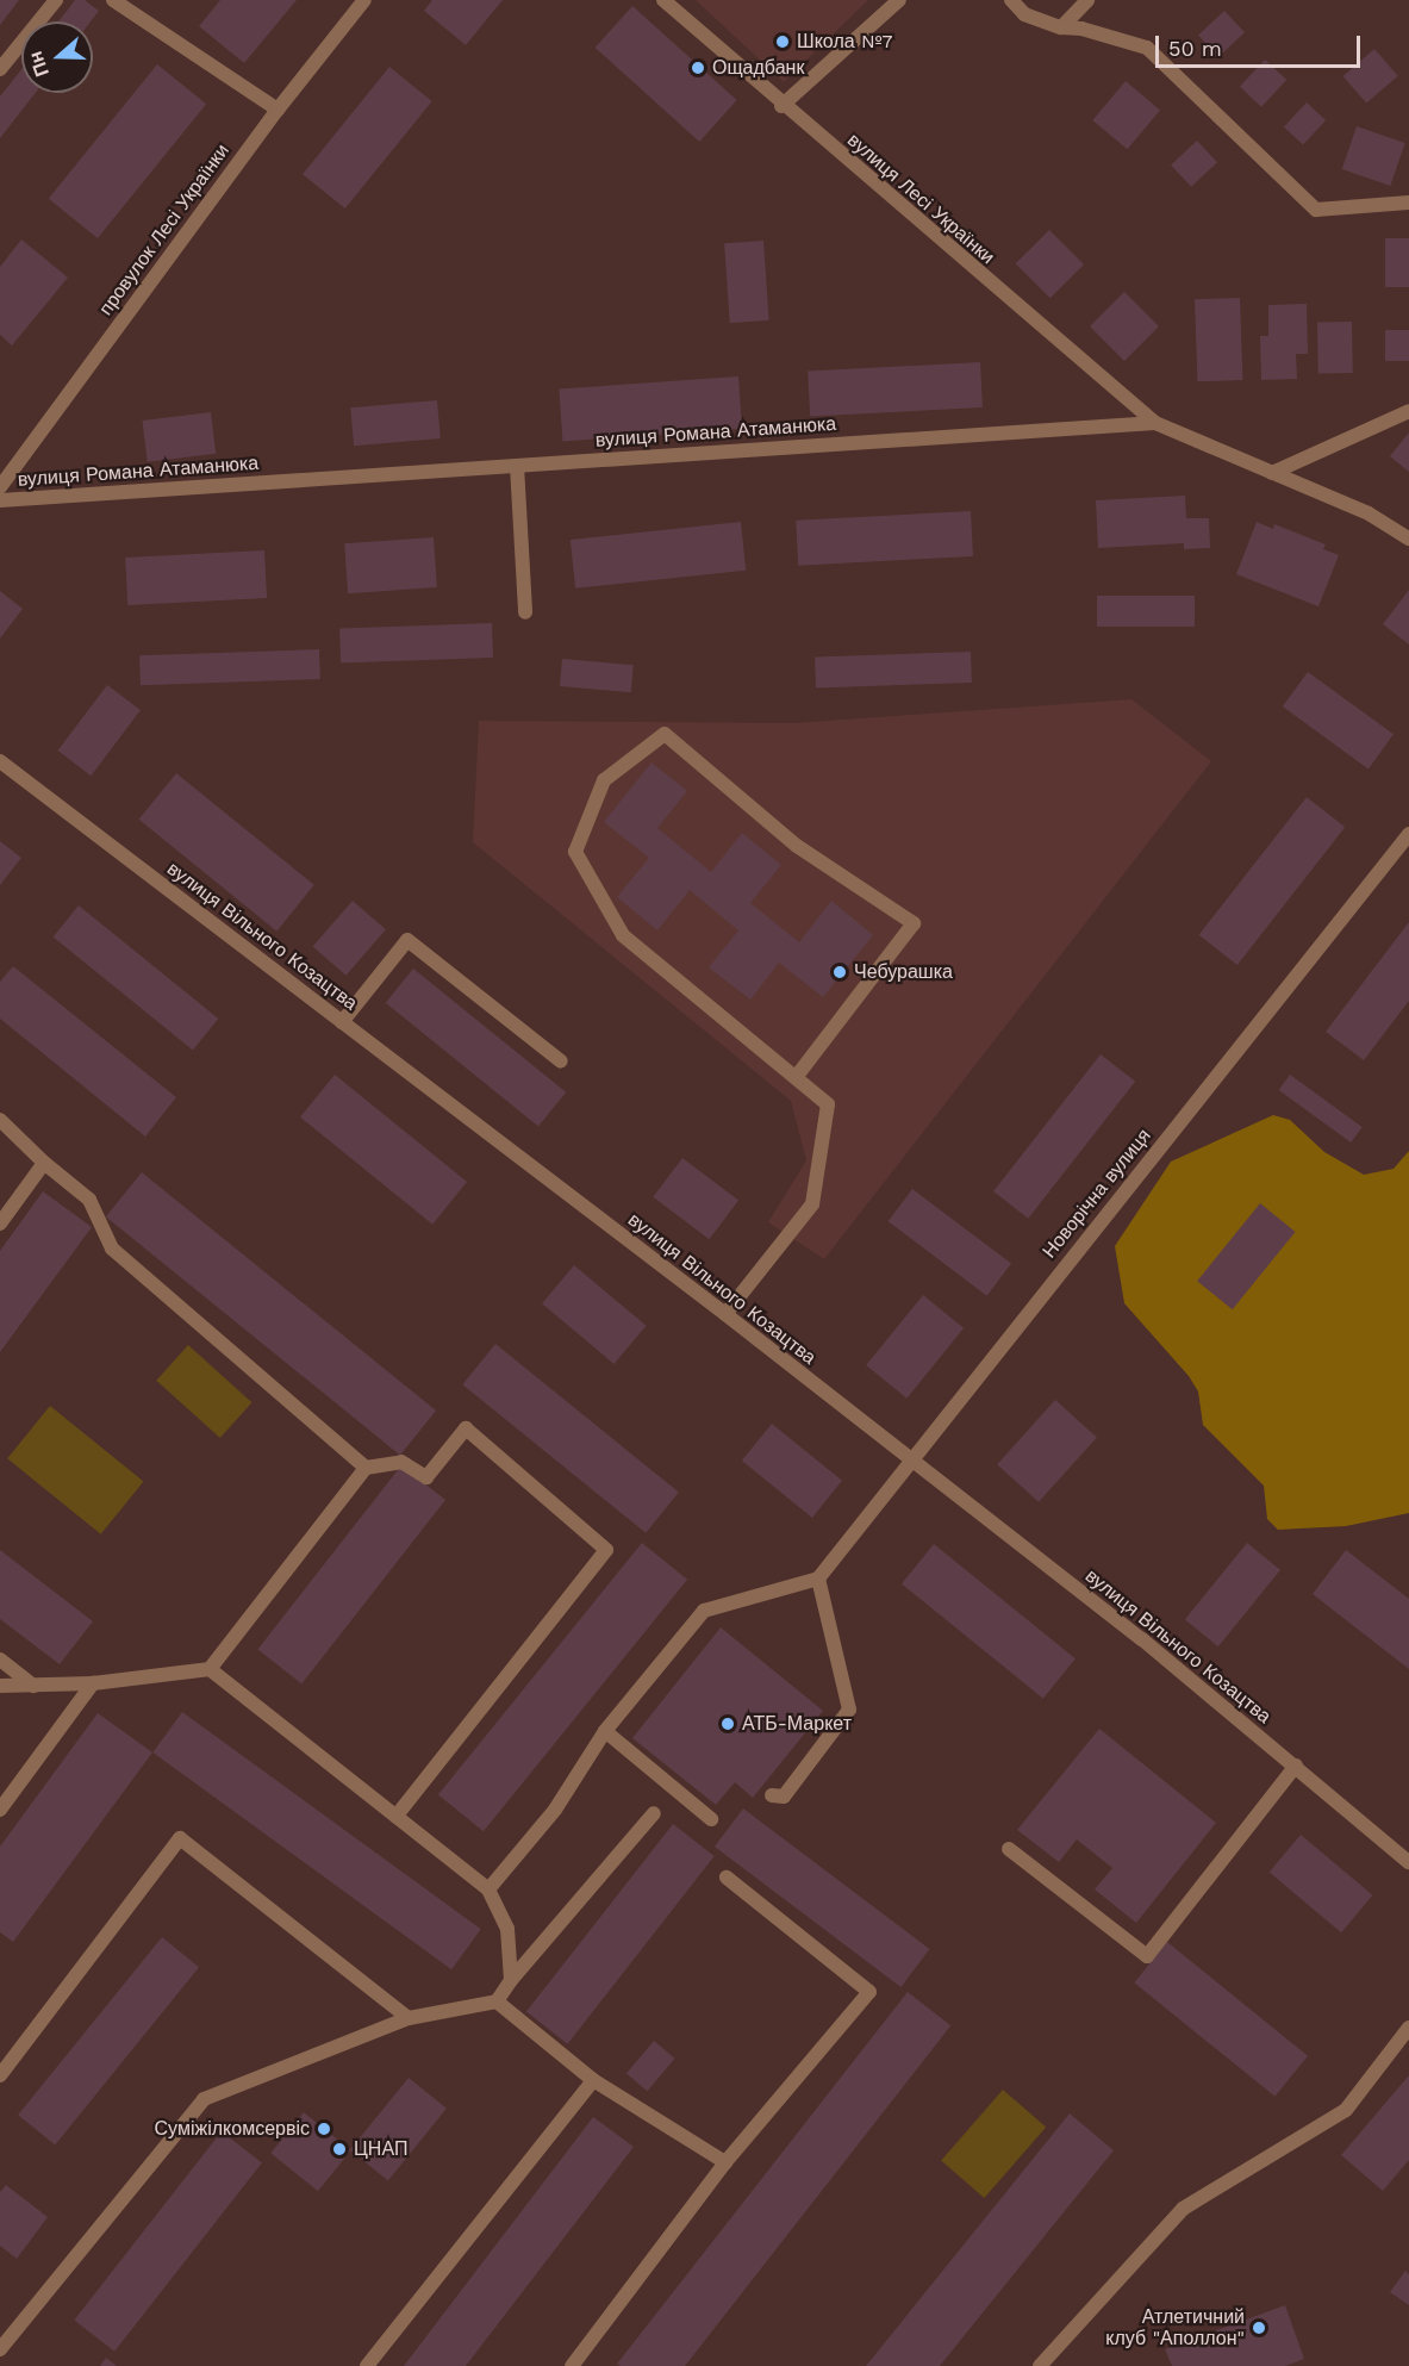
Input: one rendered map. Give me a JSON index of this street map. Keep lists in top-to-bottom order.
{
  "streets": {
    "street": [
      "вулиця Лесі Українки",
      "провулок Лесі Українки",
      "вулиця Романа Атаманюка",
      "вулиця Вільного Козацтва",
      "Новорічна вулиця"
    ]
  },
  "crossings": [
    ["вулиця Лесі Українки", "вулиця Романа Атаманюка"],
    ["вулиця Вільного Козацтва", "Новорічна вулиця"]
  ],
  "places": [
    "Школа №7",
    "Ощадбанк",
    "Чебурашка",
    "АТБ-Маркет",
    "Суміжілкомсервіс",
    "ЦНАП",
    "Атлетичний клуб \"Аполлон\""
  ],
  "scale_bar": "50 m",
  "north": "left"
}
